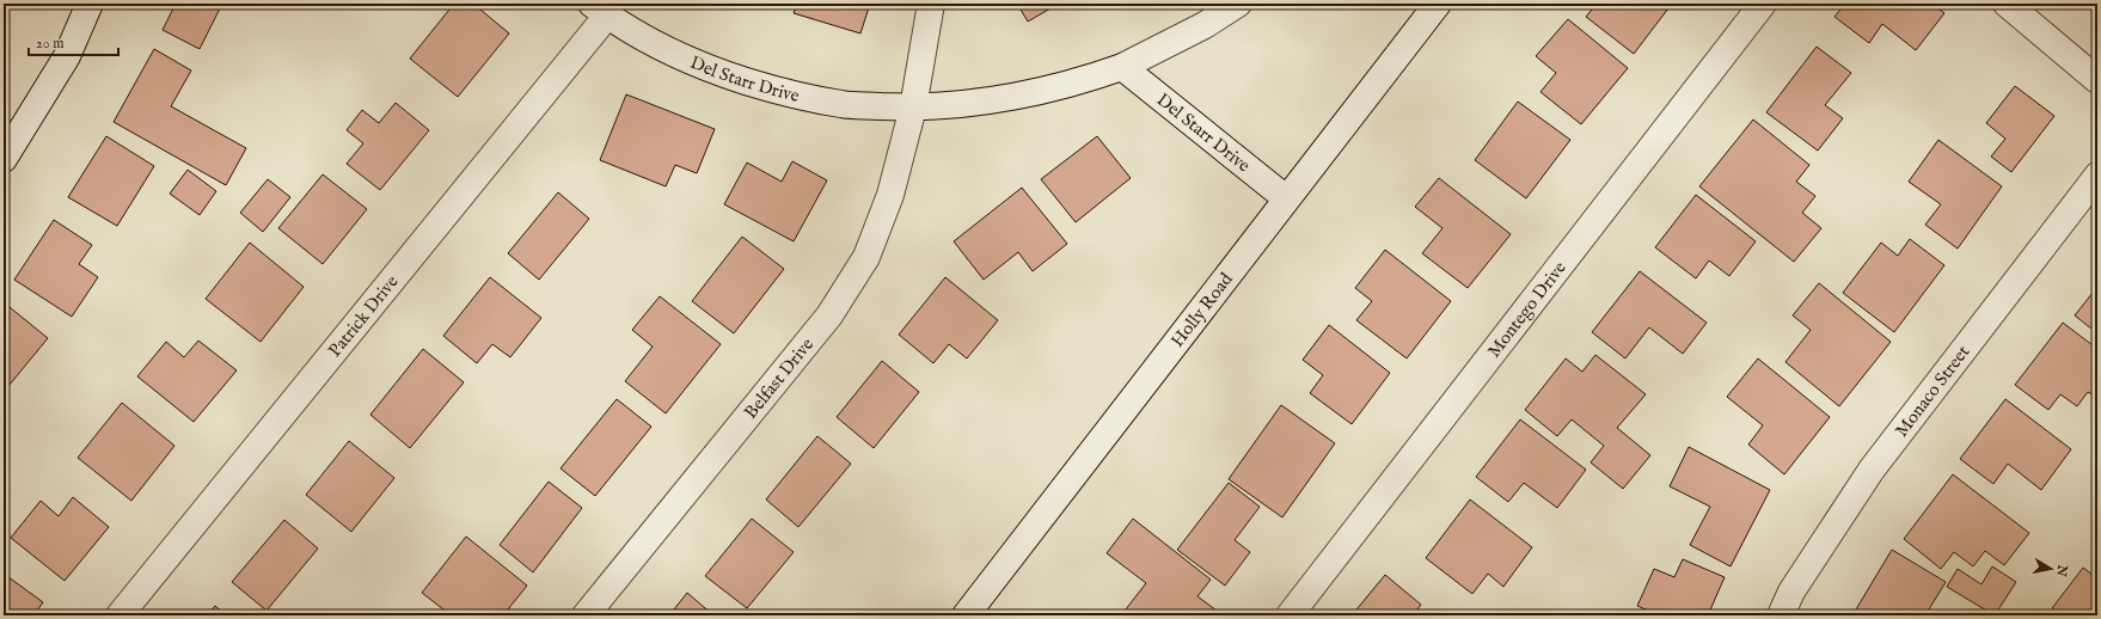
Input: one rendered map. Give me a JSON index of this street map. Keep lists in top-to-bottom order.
{
  "streets": {
    "street": [
      "Del Starr Drive",
      "Holly Road",
      "Montego Drive",
      "Patrick Drive",
      "Belfast Drive",
      "Monaco Street"
    ]
  },
  "crossings": [
    ["Del Starr Drive", "Holly Road"],
    ["Del Starr Drive", "Patrick Drive"],
    ["Del Starr Drive", "Belfast Drive"]
  ],
  "scale_bar": "20 m",
  "north": "right"
}
